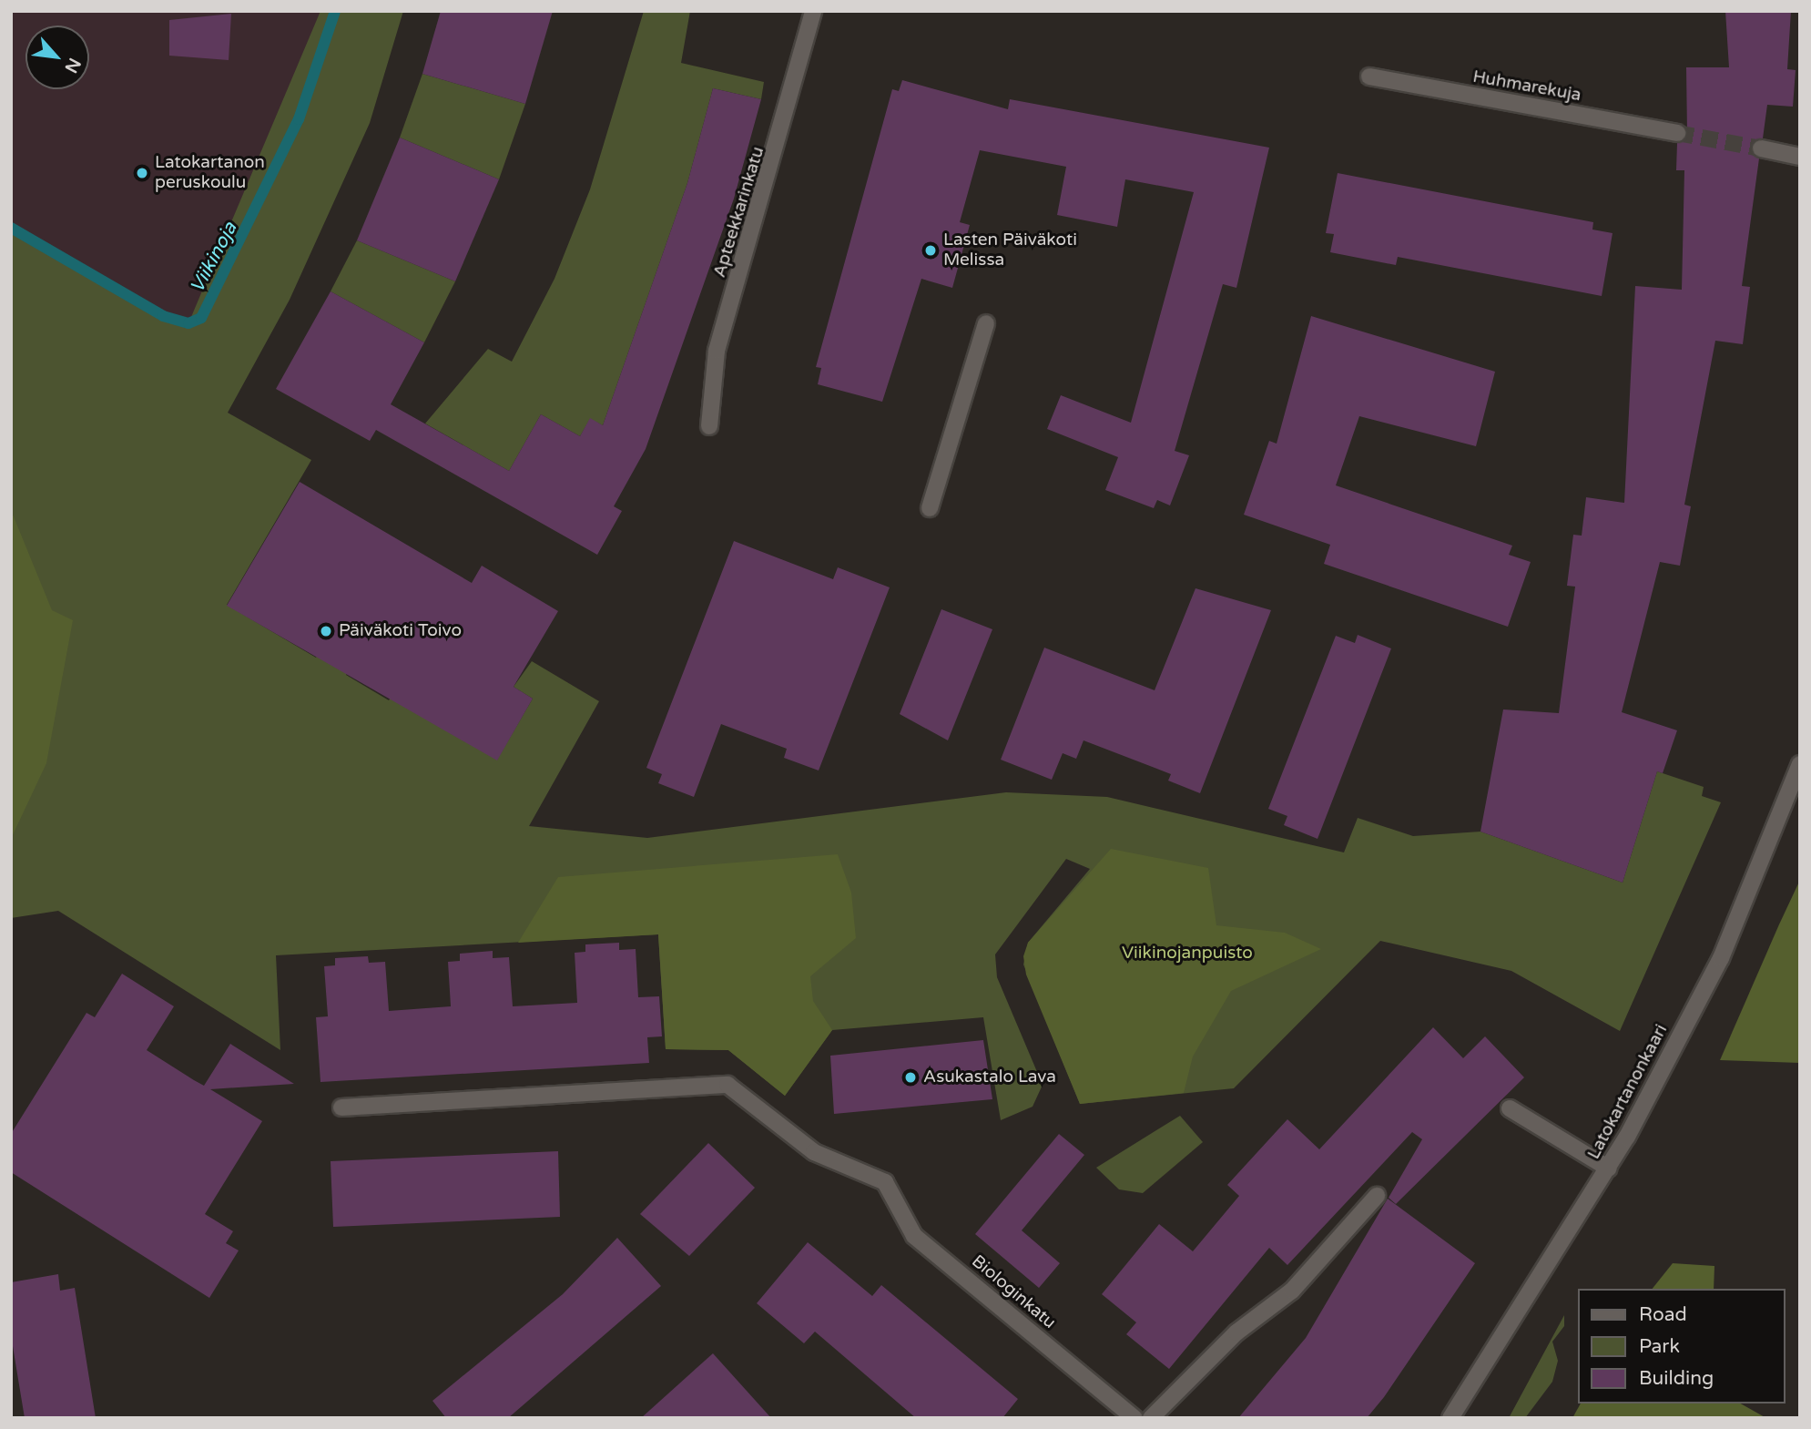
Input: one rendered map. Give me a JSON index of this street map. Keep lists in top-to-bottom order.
{
  "streets": {
    "street": [
      "Huhmarekuja",
      "Apteekkarinkatu",
      "Latokartanonkaari",
      "Biologinkatu"
    ]
  },
  "water": ["Viikinoja"],
  "parks": ["Viikinojanpuisto"],
  "places": [
    "Latokartanon peruskoulu",
    "Lasten Päiväkoti Melissa",
    "Päiväkoti Toivo",
    "Asukastalo Lava"
  ],
  "legend": ["Road", "Park", "Building"],
  "north": "bottom right"
}
